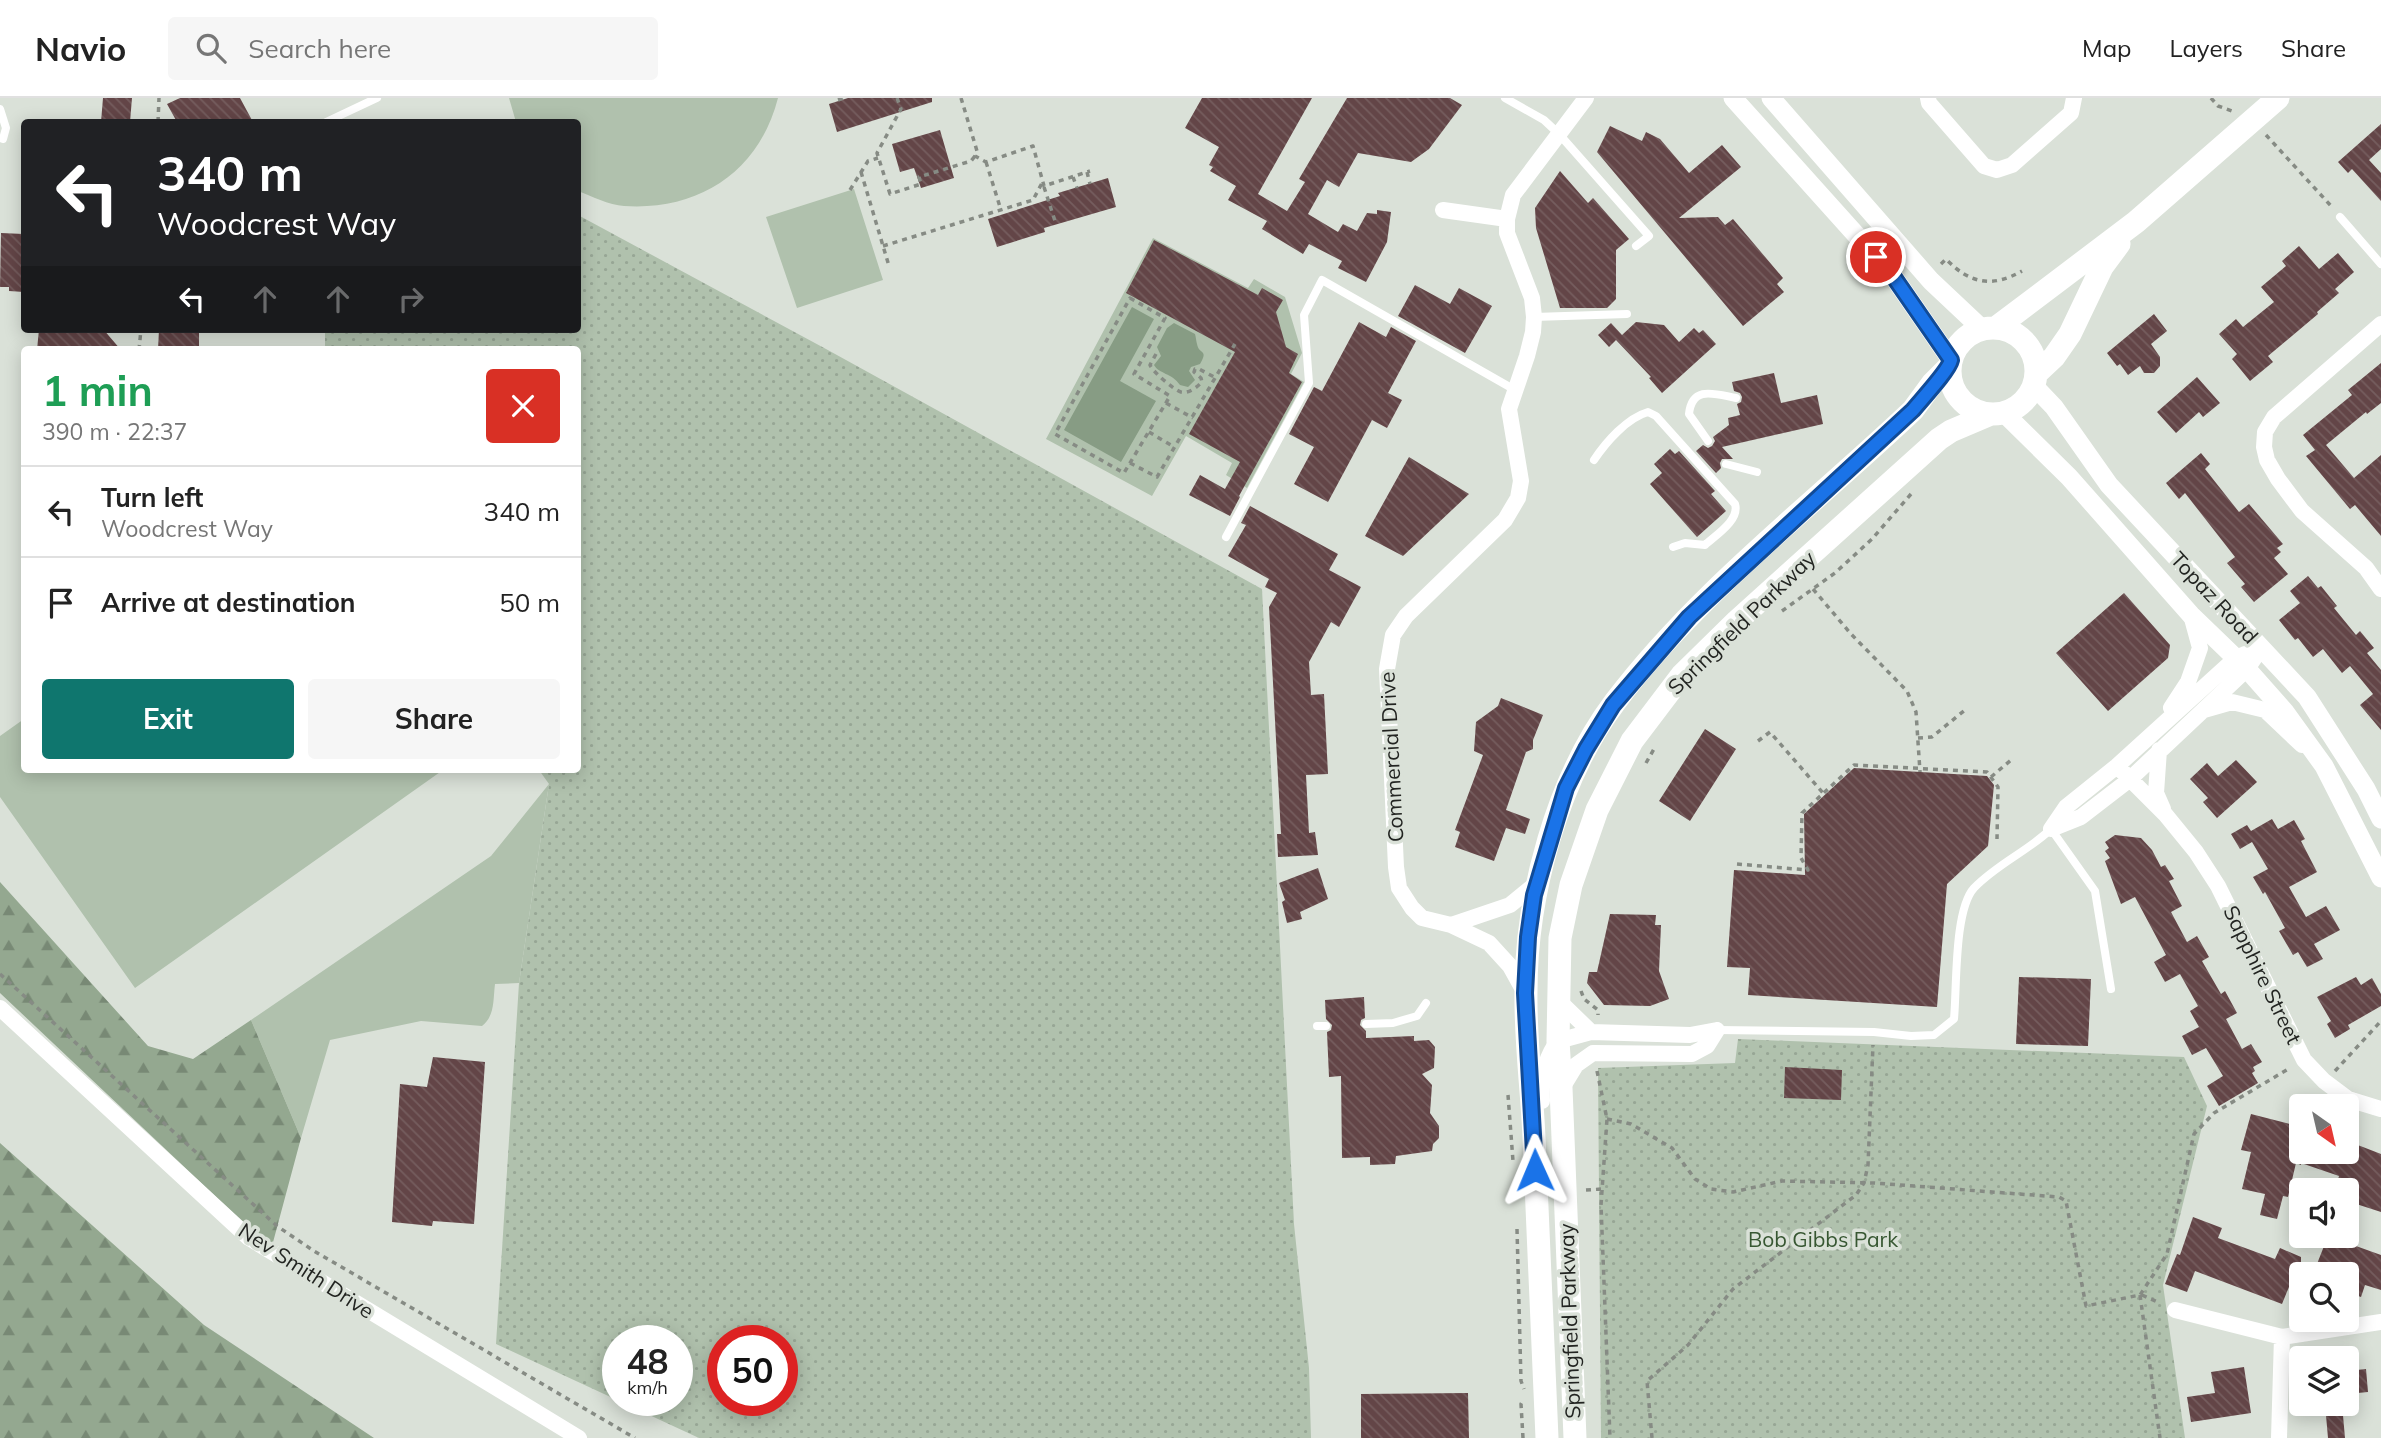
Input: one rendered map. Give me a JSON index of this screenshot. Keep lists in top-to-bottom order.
{
  "streets": {
    "main road": ["Springfield Parkway"],
    "street": [
      "Topaz Road",
      "Commercial Drive",
      "Sapphire Street",
      "Nev Smith Drive"
    ]
  },
  "crossings": [
    ["Topaz Road", "Springfield Parkway"],
    ["Springfield Parkway", "Commercial Drive"]
  ],
  "parks": ["Bob Gibbs Park"],
  "north": "bottom right",
  "page": {
    "header": "Navio",
    "search": "Search here",
    "nav": ["Map", "Layers", "Share"],
    "turn": ["340 m", "Woodcrest Way"],
    "heading": ["1 min", "390 m · 22:37"],
    "list": [
      {
        "name": "Turn left",
        "note": "Woodcrest Way",
        "value": "340 m"
      },
      {
        "name": "Arrive at destination",
        "value": "50 m"
      }
    ],
    "buttons": ["Exit", "Share"],
    "speed": "48 km/h",
    "limit": "50"
  }
}
